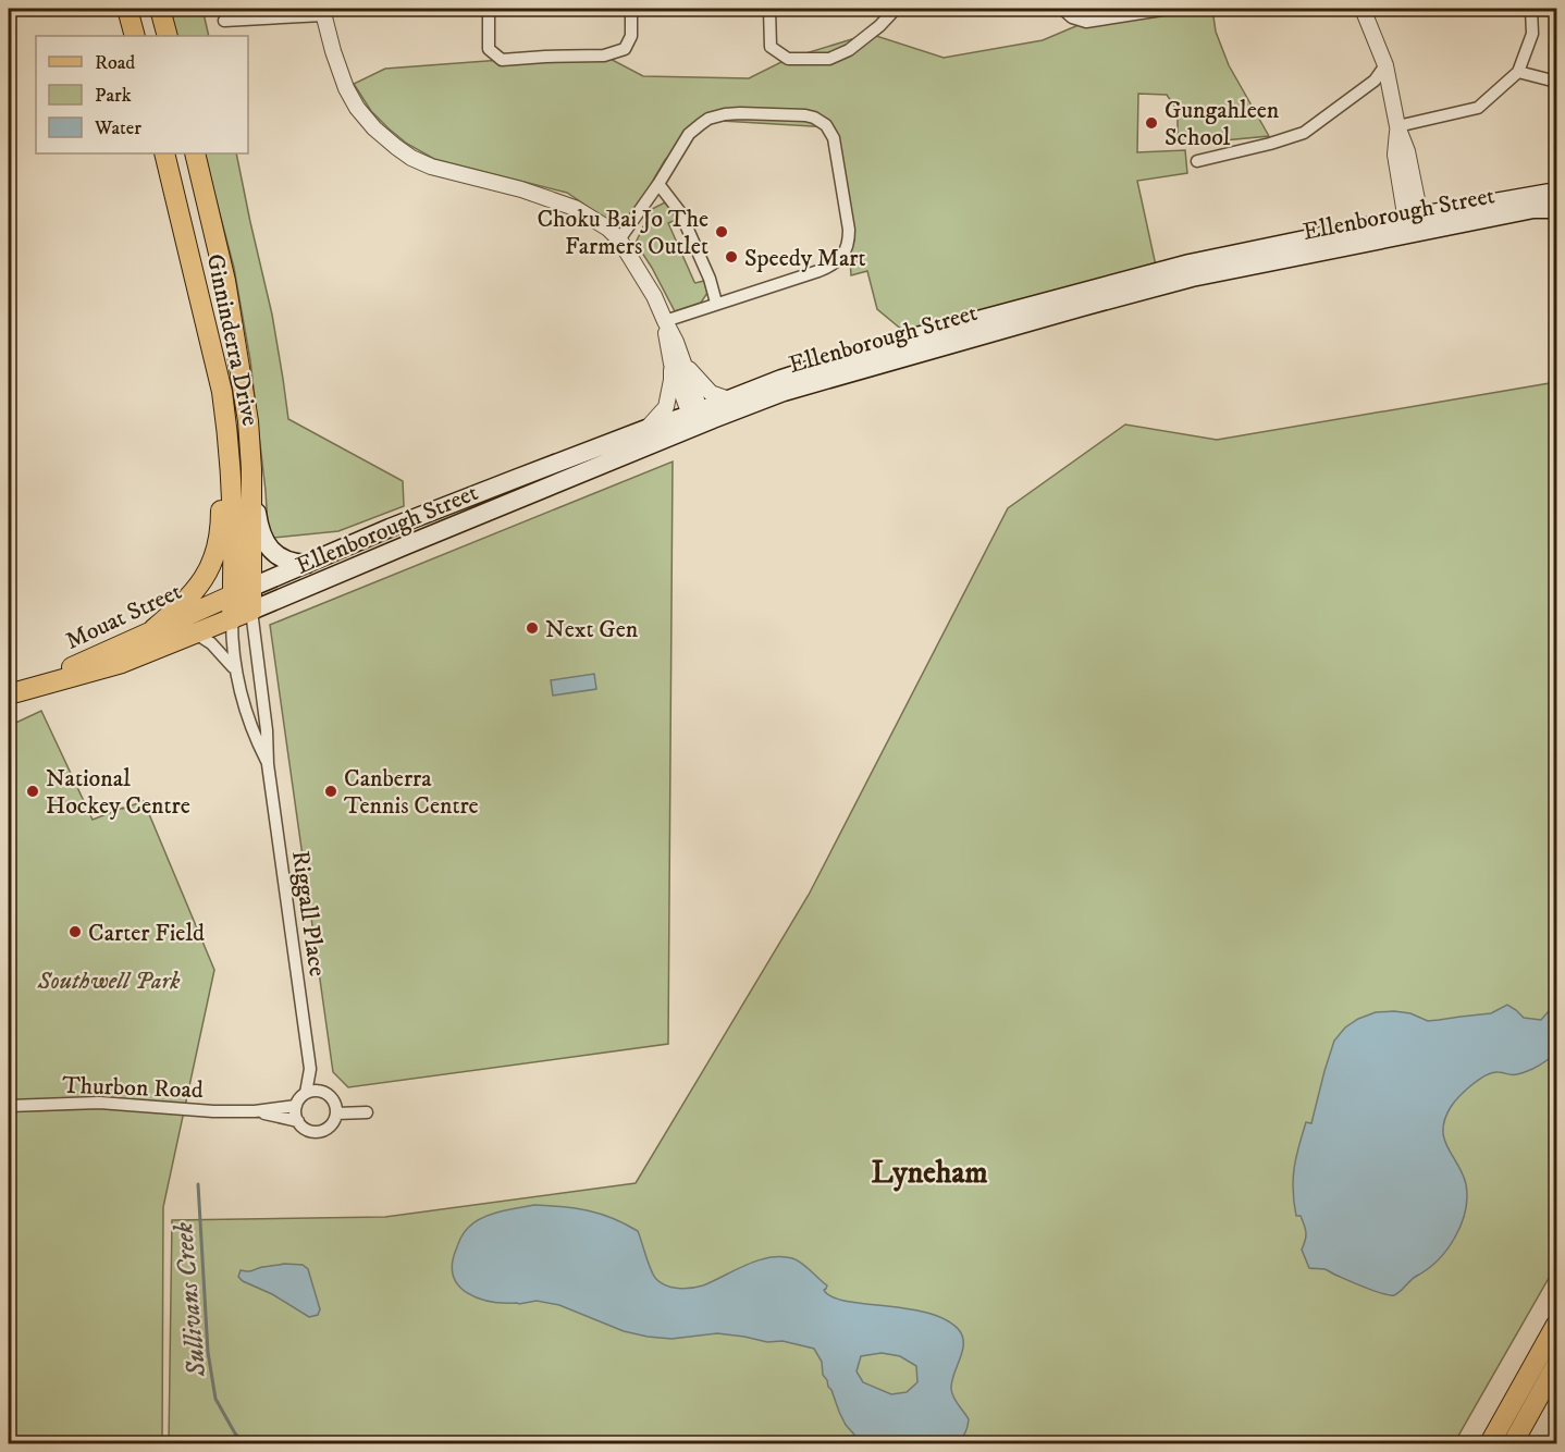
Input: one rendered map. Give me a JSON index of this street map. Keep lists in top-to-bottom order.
{
  "streets": {
    "main road": ["Ellenborough Street", "Ginninderra Drive", "Mouat Street"],
    "street": ["Riggall Place", "Thurbon Road"]
  },
  "crossings": [
    ["Ellenborough Street", "Ginninderra Drive"],
    ["Ellenborough Street", "Mouat Street"],
    ["Ellenborough Street", "Riggall Place"],
    ["Ginninderra Drive", "Mouat Street"],
    ["Ginninderra Drive", "Riggall Place"],
    ["Mouat Street", "Riggall Place"],
    ["Riggall Place", "Thurbon Road"]
  ],
  "districts": ["Lyneham"],
  "water": ["Sullivans Creek"],
  "parks": ["Southwell Park"],
  "places": [
    "Gungahleen School",
    "Choku Bai Jo The Farmers Outlet",
    "Speedy Mart",
    "Next Gen",
    "National Hockey Centre",
    "Canberra Tennis Centre",
    "Carter Field"
  ],
  "legend": ["Road", "Park", "Water"]
}
